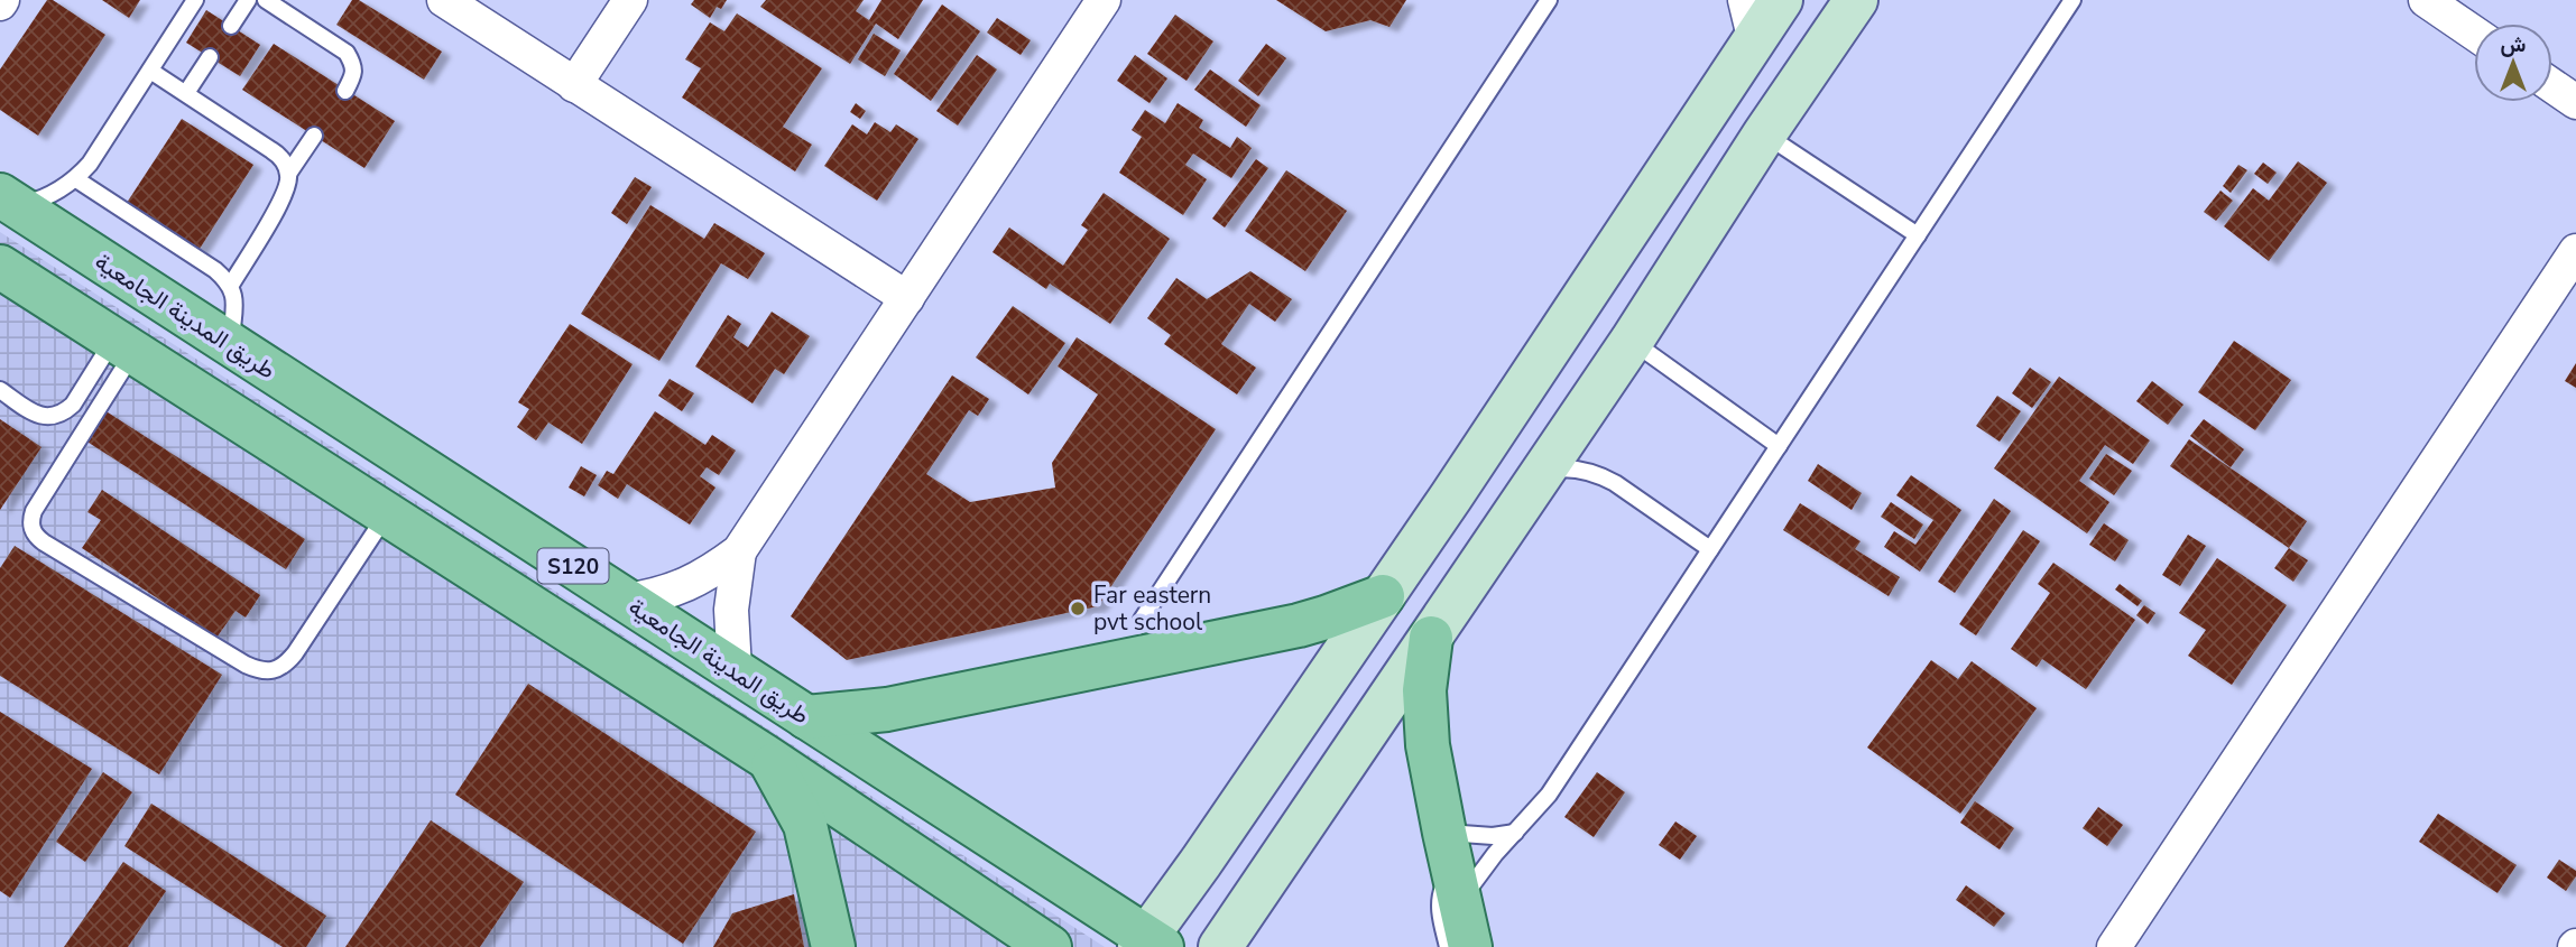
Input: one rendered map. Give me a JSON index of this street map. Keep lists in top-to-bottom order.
{
  "streets": {
    "main road": ["طريق المدينة الجامعية", "S120"]
  },
  "places": ["Far eastern pvt school"],
  "north": "top"
}
